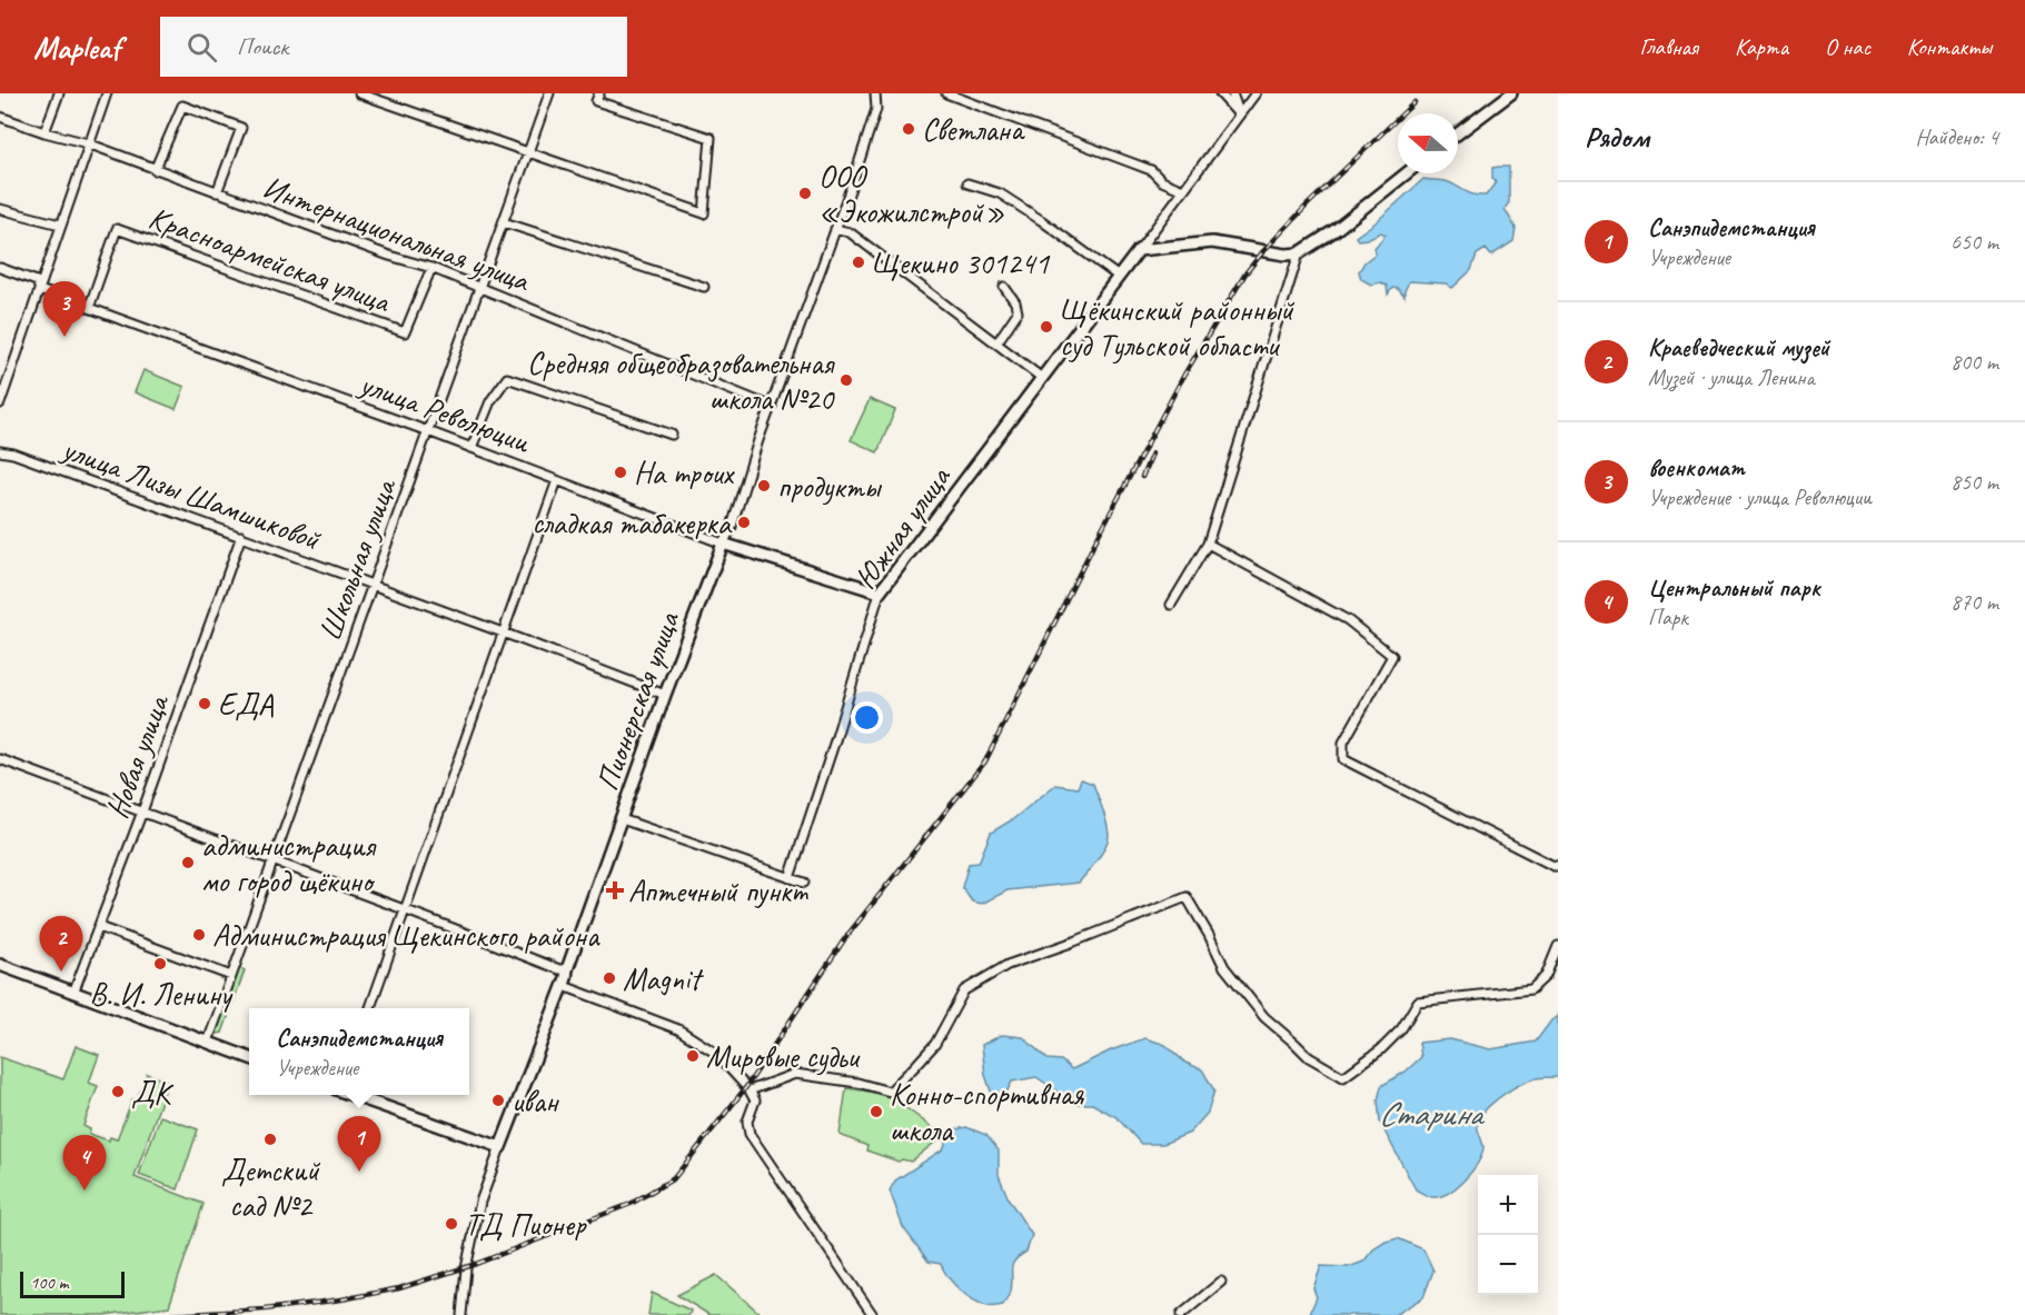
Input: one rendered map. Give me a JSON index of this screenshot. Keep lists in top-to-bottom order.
{
  "streets": {
    "street": [
      "Интернациональная улица",
      "Красноармейская улица",
      "улица Революции",
      "улица Лизы Шамшиковой",
      "Южная улица",
      "Школьная улица",
      "Пионерская улица",
      "Новая улица"
    ]
  },
  "crossings": [
    ["Интернациональная улица", "Красноармейская улица"],
    ["Интернациональная улица", "Школьная улица"],
    ["Интернациональная улица", "Пионерская улица"],
    ["Красноармейская улица", "улица Революции"],
    ["улица Революции", "Южная улица"],
    ["улица Революции", "Школьная улица"],
    ["улица Революции", "Пионерская улица"],
    ["улица Лизы Шамшиковой", "Школьная улица"],
    ["улица Лизы Шамшиковой", "Пионерская улица"],
    ["улица Лизы Шамшиковой", "Новая улица"]
  ],
  "water": ["Cтарина"],
  "places": {
    "other": [
      "Светлана",
      "ООО «Экожилстрой»",
      "Щекино 301241",
      "Щёкинский районный суд Тульской области",
      "Средняя общеобразовательная школа №20",
      "На троих",
      "продукты",
      "сладкая табакерка",
      "ЕДА",
      "администрация мо город щёкино",
      "Администрация Щекинского района",
      "В. И. Ленину",
      "Magnit",
      "Мировые судьи",
      "ДК",
      "иван",
      "Конно-спортивная школа",
      "Детский сад №2",
      "ТД Пионер"
    ],
    "health": ["Аптечный пункт"]
  },
  "scale_bar": "100 m",
  "north": "left",
  "page": {
    "header": "Mapleaf",
    "search": "Поиск",
    "nav": [
      "Главная",
      "Карта",
      "О нас",
      "Контакты"
    ],
    "heading": ["Рядом", "Найдено: 4"],
    "list": [
      {
        "mark": "1",
        "name": "Санэпидемстанция",
        "note": "Учреждение",
        "value": "650 m"
      },
      {
        "mark": "2",
        "name": "Краеведческий музей",
        "note": "Музей · улица Ленина",
        "value": "800 m"
      },
      {
        "mark": "3",
        "name": "военкомат",
        "note": "Учреждение · улица Революции",
        "value": "850 m"
      },
      {
        "mark": "4",
        "name": "Центральный парк",
        "note": "Парк",
        "value": "870 m"
      }
    ],
    "pins": [
      "3",
      "2",
      "1",
      "4"
    ],
    "popup": ["Санэпидемстанция", "Учреждение"],
    "map_buttons": ["+", "−"],
    "scale": "100 m"
  }
}
